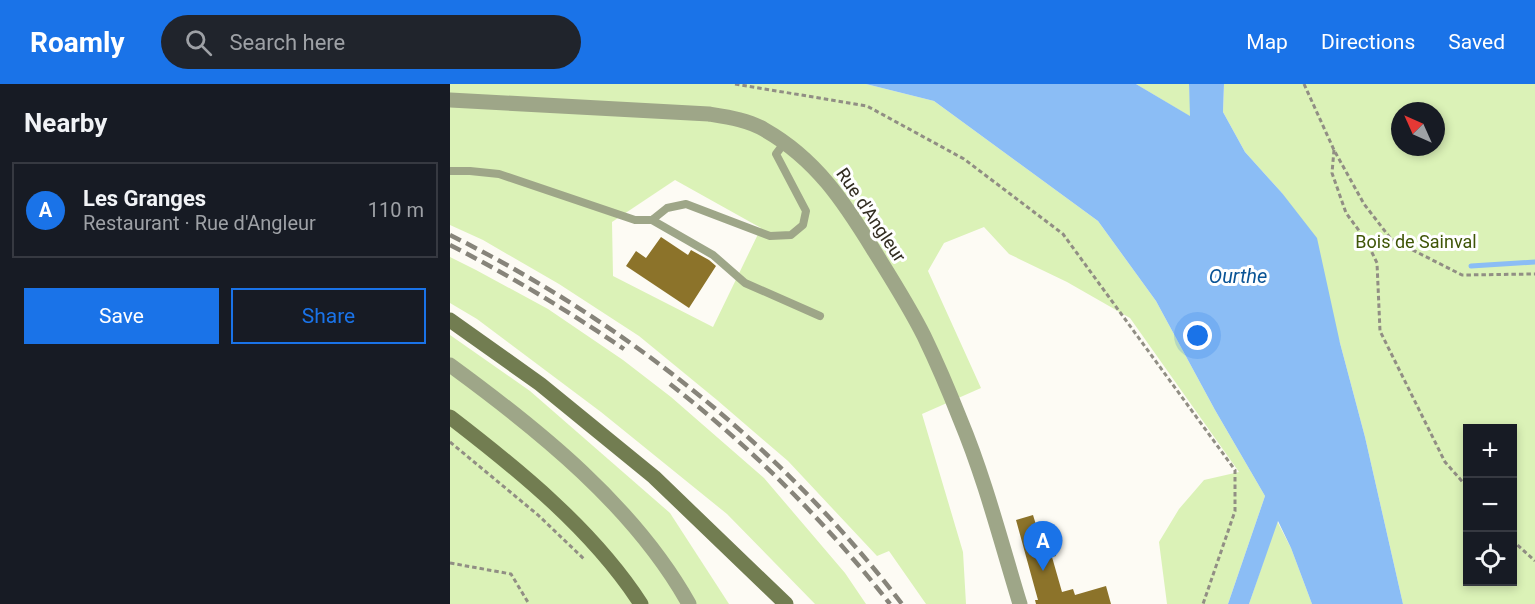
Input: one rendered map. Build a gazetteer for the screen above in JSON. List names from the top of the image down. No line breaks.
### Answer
{"streets":{"street":["Rue d'Angleur"]},"water":["Ourthe"],"parks":["Bois de Sainval"],"north":"top left","page":{"header":"Roamly","search":"Search here","nav":["Map","Directions","Saved"],"heading":"Nearby","list":[{"mark":"A","name":"Les Granges","note":"Restaurant · Rue d'Angleur","value":"110 m"}],"buttons":["Save","Share"],"map_buttons":["+","−"],"pins":"A"}}
